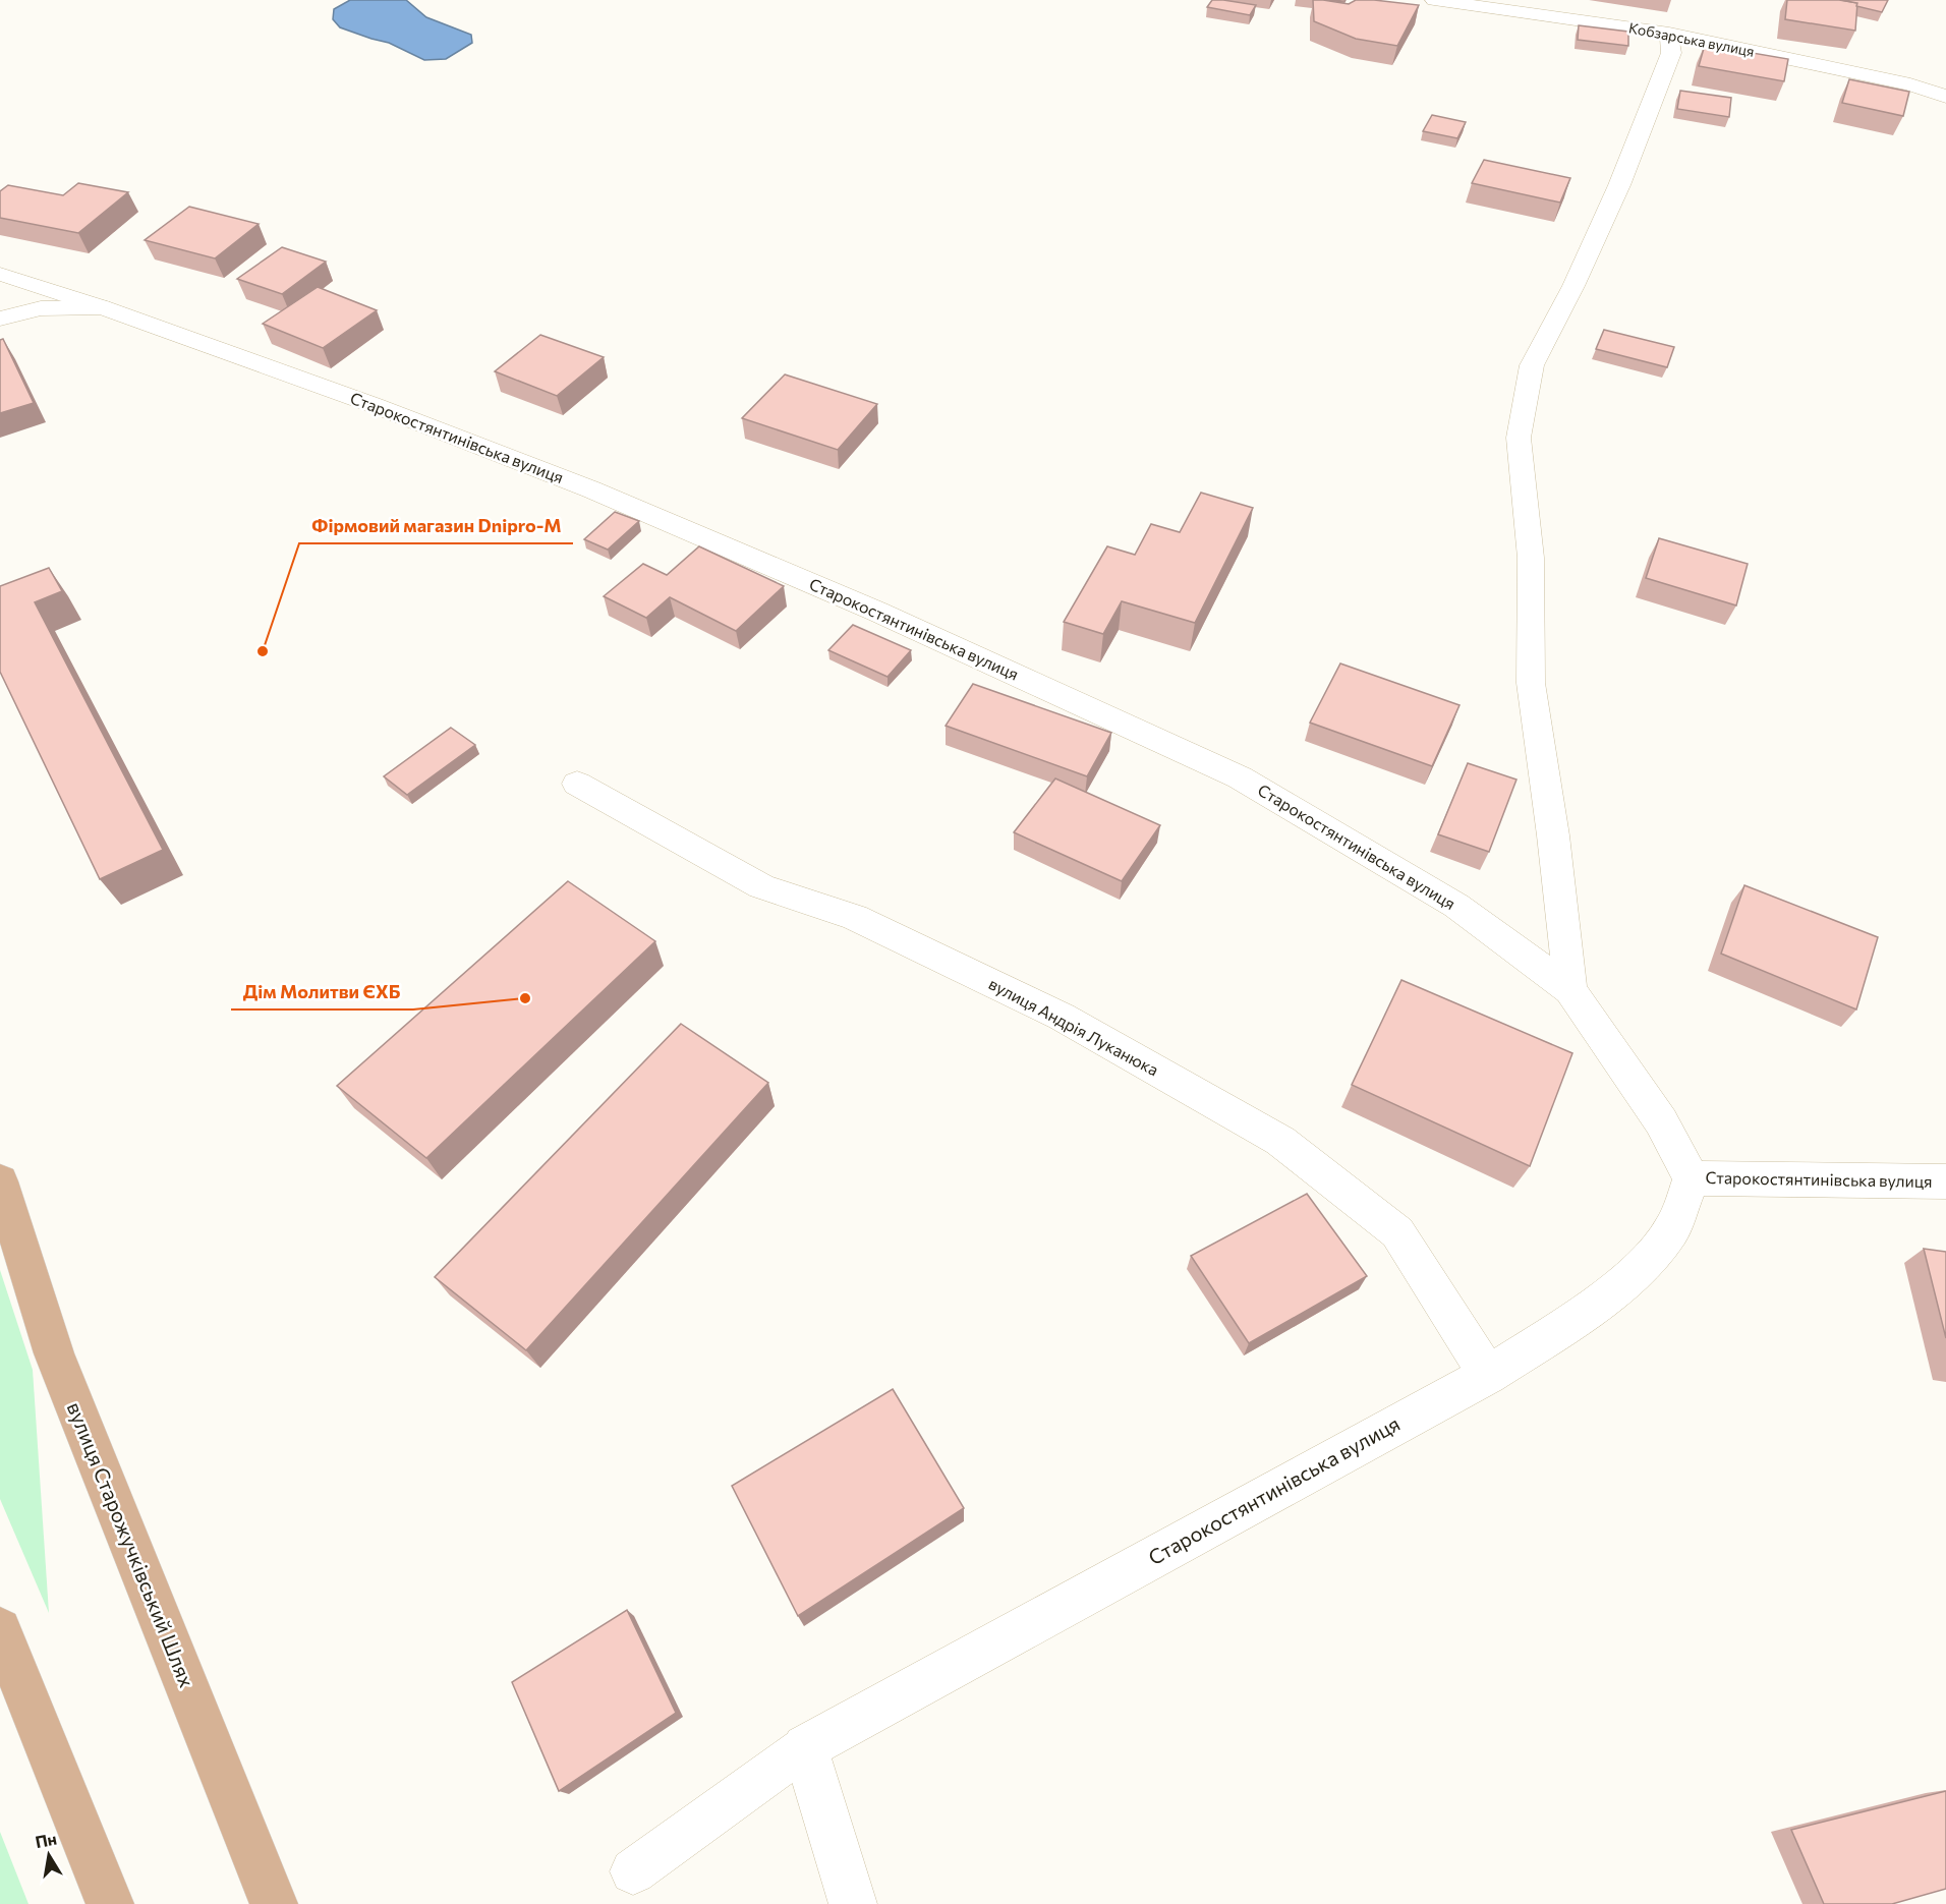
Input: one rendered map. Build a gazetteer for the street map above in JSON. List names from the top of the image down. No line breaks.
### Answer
{"streets":{"main road":["вулиця Старожучківський Шлях"],"street":["Кобзарська вулиця","Старокостянтинівська вулиця","вулиця Андрія Луканюка"]},"crossings":[["Старокостянтинівська вулиця","вулиця Андрія Луканюка"]],"places":["Фірмовий магазин Dnipro-M","Дім Молитви ЄХБ"],"north":"top"}
